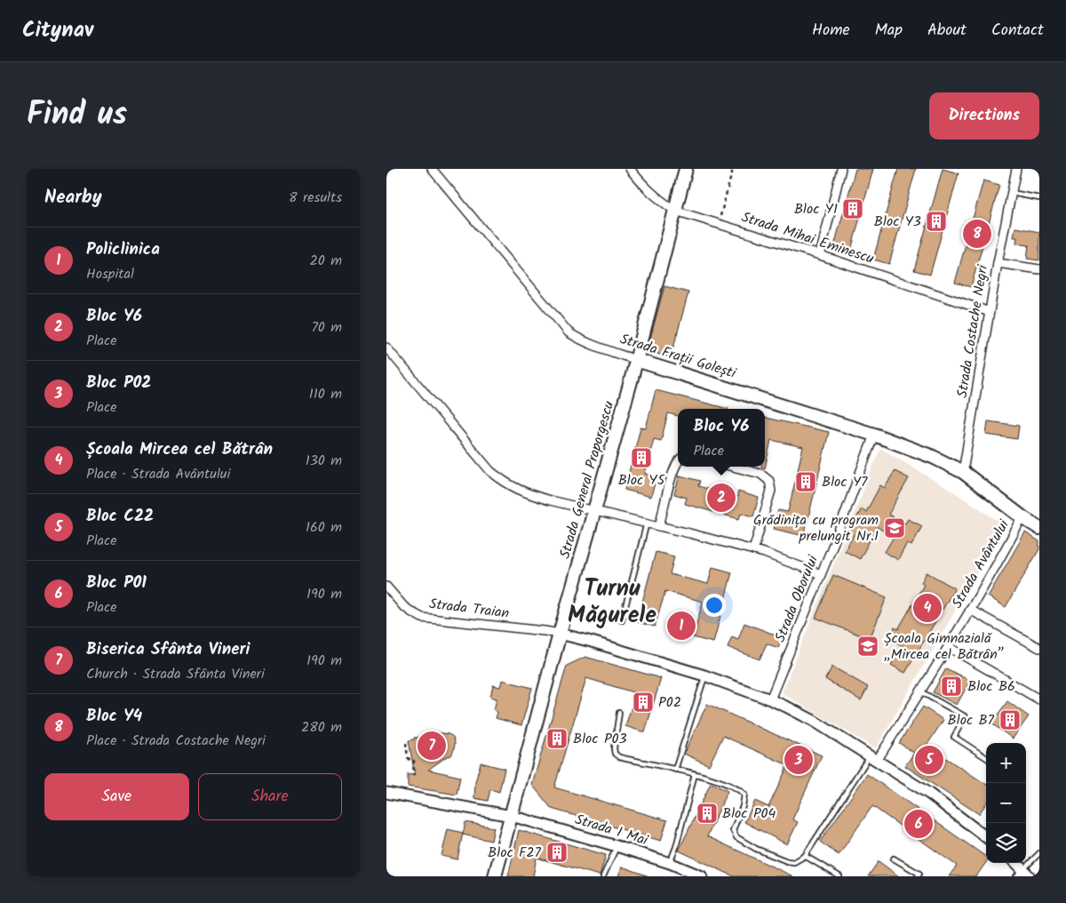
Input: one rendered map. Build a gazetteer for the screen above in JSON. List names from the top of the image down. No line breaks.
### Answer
{"streets":{"main road":["Strada Frații Golești","Strada General Praporgescu"],"street":["Strada Mihai Eminescu","Strada Costache Negri","Strada Avântului","Strada Oborului","Strada Traian","Strada 1 Mai"]},"crossings":[["Strada Mihai Eminescu","Strada Costache Negri"],["Strada Mihai Eminescu","Strada General Praporgescu"],["Strada Costache Negri","Strada Frații Golești"],["Strada Frații Golești","Strada General Praporgescu"],["Strada Frații Golești","Strada Avântului"],["Strada Frații Golești","Strada Oborului"],["Strada General Praporgescu","Strada Traian"],["Strada General Praporgescu","Strada 1 Mai"]],"districts":["Turnu Măgurele"],"places":{"building":["Bloc Y1","Bloc Y3","Bloc Y5","Bloc Y7","Bloc B6","P02","Bloc B7","Bloc P03","Bloc P04","Bloc F27"],"school or university":["Grădinița cu program prelungit Nr.1","Școala Gimnazială „Mircea cel Bătrân”"]},"page":{"header":"Citynav","nav":["Home","Map","About","Contact"],"title":"Find us","buttons":["Directions",["Save","Share"]],"heading":["Nearby","8 results"],"pins":["8","2","4","1","7","3","5","6"],"list":[{"mark":"1","name":"Policlinica","note":"Hospital","value":"20 m"},{"mark":"2","name":"Bloc Y6","note":"Place","value":"70 m"},{"mark":"3","name":"Bloc P02","note":"Place","value":"110 m"},{"mark":"4","name":"Școala Mircea cel Bătrân","note":"Place · Strada Avântului","value":"130 m"},{"mark":"5","name":"Bloc C22","note":"Place","value":"160 m"},{"mark":"6","name":"Bloc P01","note":"Place","value":"190 m"},{"mark":"7","name":"Biserica Sfânta Vineri","note":"Church · Strada Sfânta Vineri","value":"190 m"},{"mark":"8","name":"Bloc Y4","note":"Place · Strada Costache Negri","value":"280 m"}],"popup":["Bloc Y6","Place"],"map_buttons":["+","−"]}}
